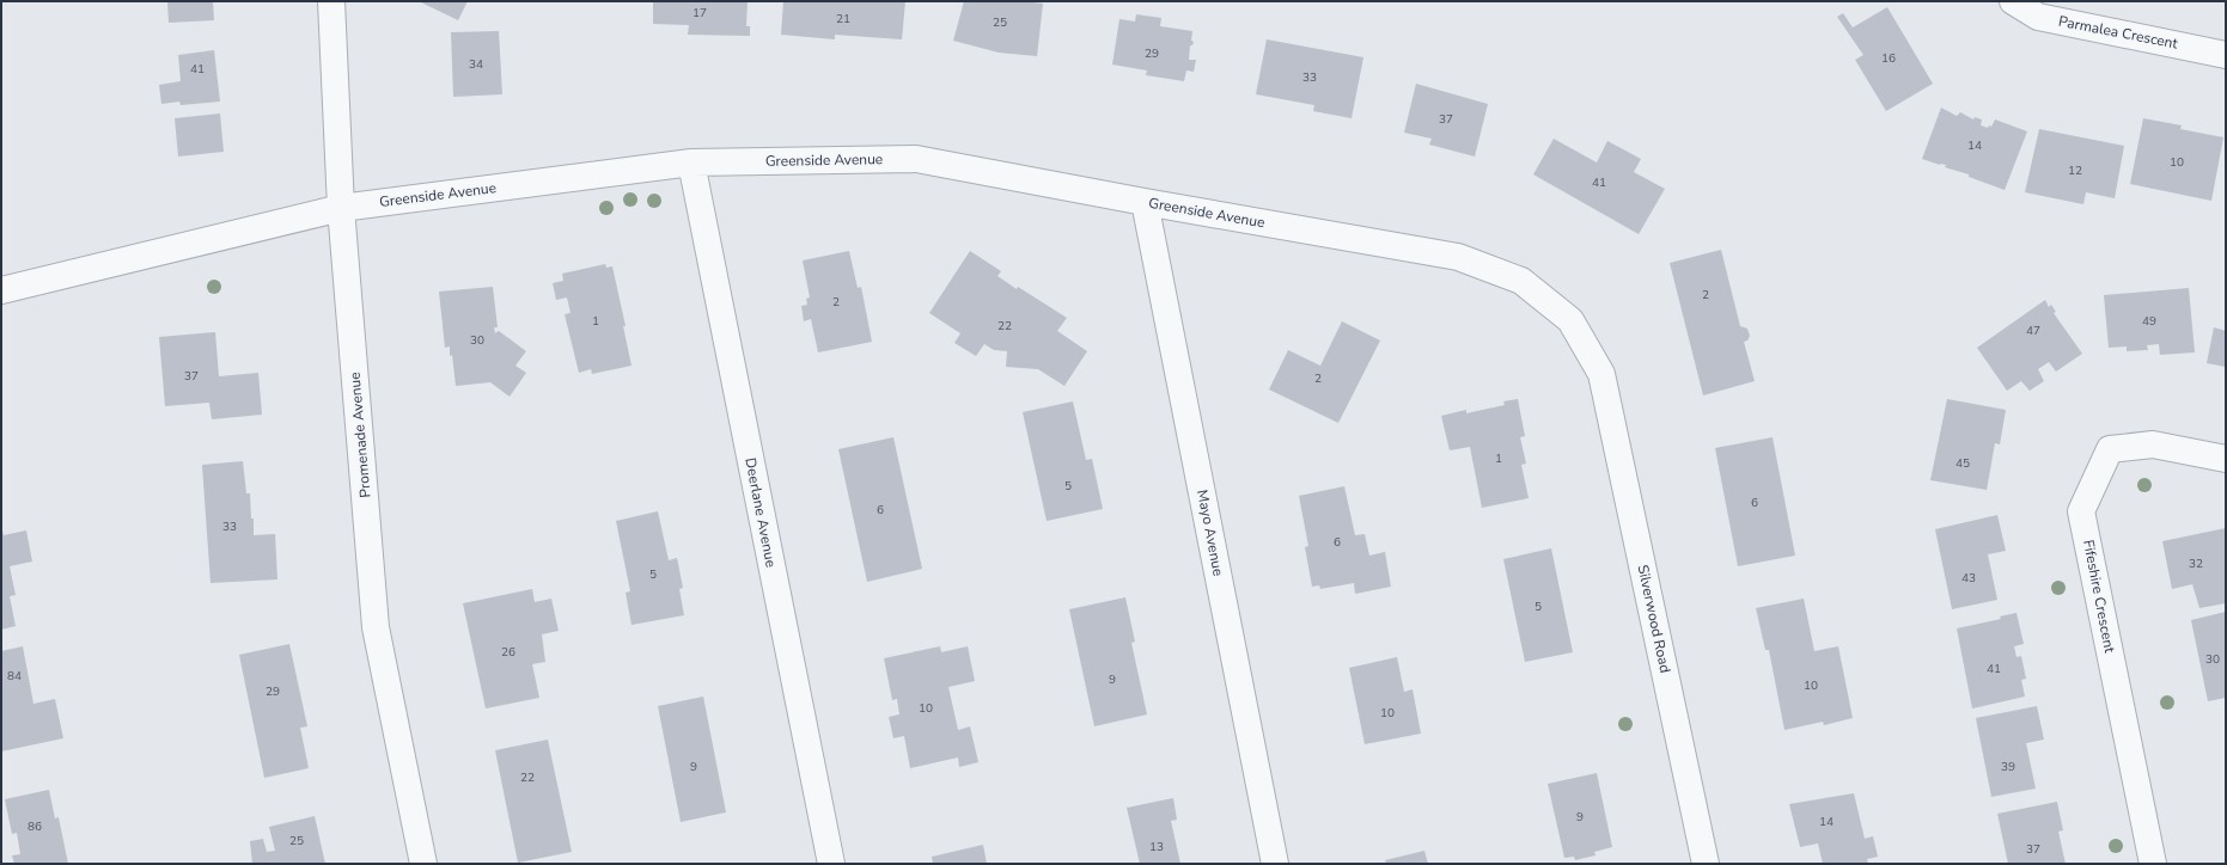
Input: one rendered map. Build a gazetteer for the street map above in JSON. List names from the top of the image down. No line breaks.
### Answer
{"streets":{"street":["Parmalea Crescent","Greenside Avenue","Promenade Avenue","Deerlane Avenue","Mayo Avenue","Fifeshire Crescent","Silverwood Road"]},"crossings":[["Greenside Avenue","Promenade Avenue"],["Greenside Avenue","Deerlane Avenue"],["Greenside Avenue","Mayo Avenue"],["Greenside Avenue","Silverwood Road"]],"house_numbers":["17","21","25","29","16","34","41","33","37","14","10","12","41","2","2","1","49","22","47","30","37","2","1","45","5","6","6","33","6","32","5","43","5","26","30","41","84","9","10","29","10","10","9","39","22","9","14","86","25","13","37"]}
